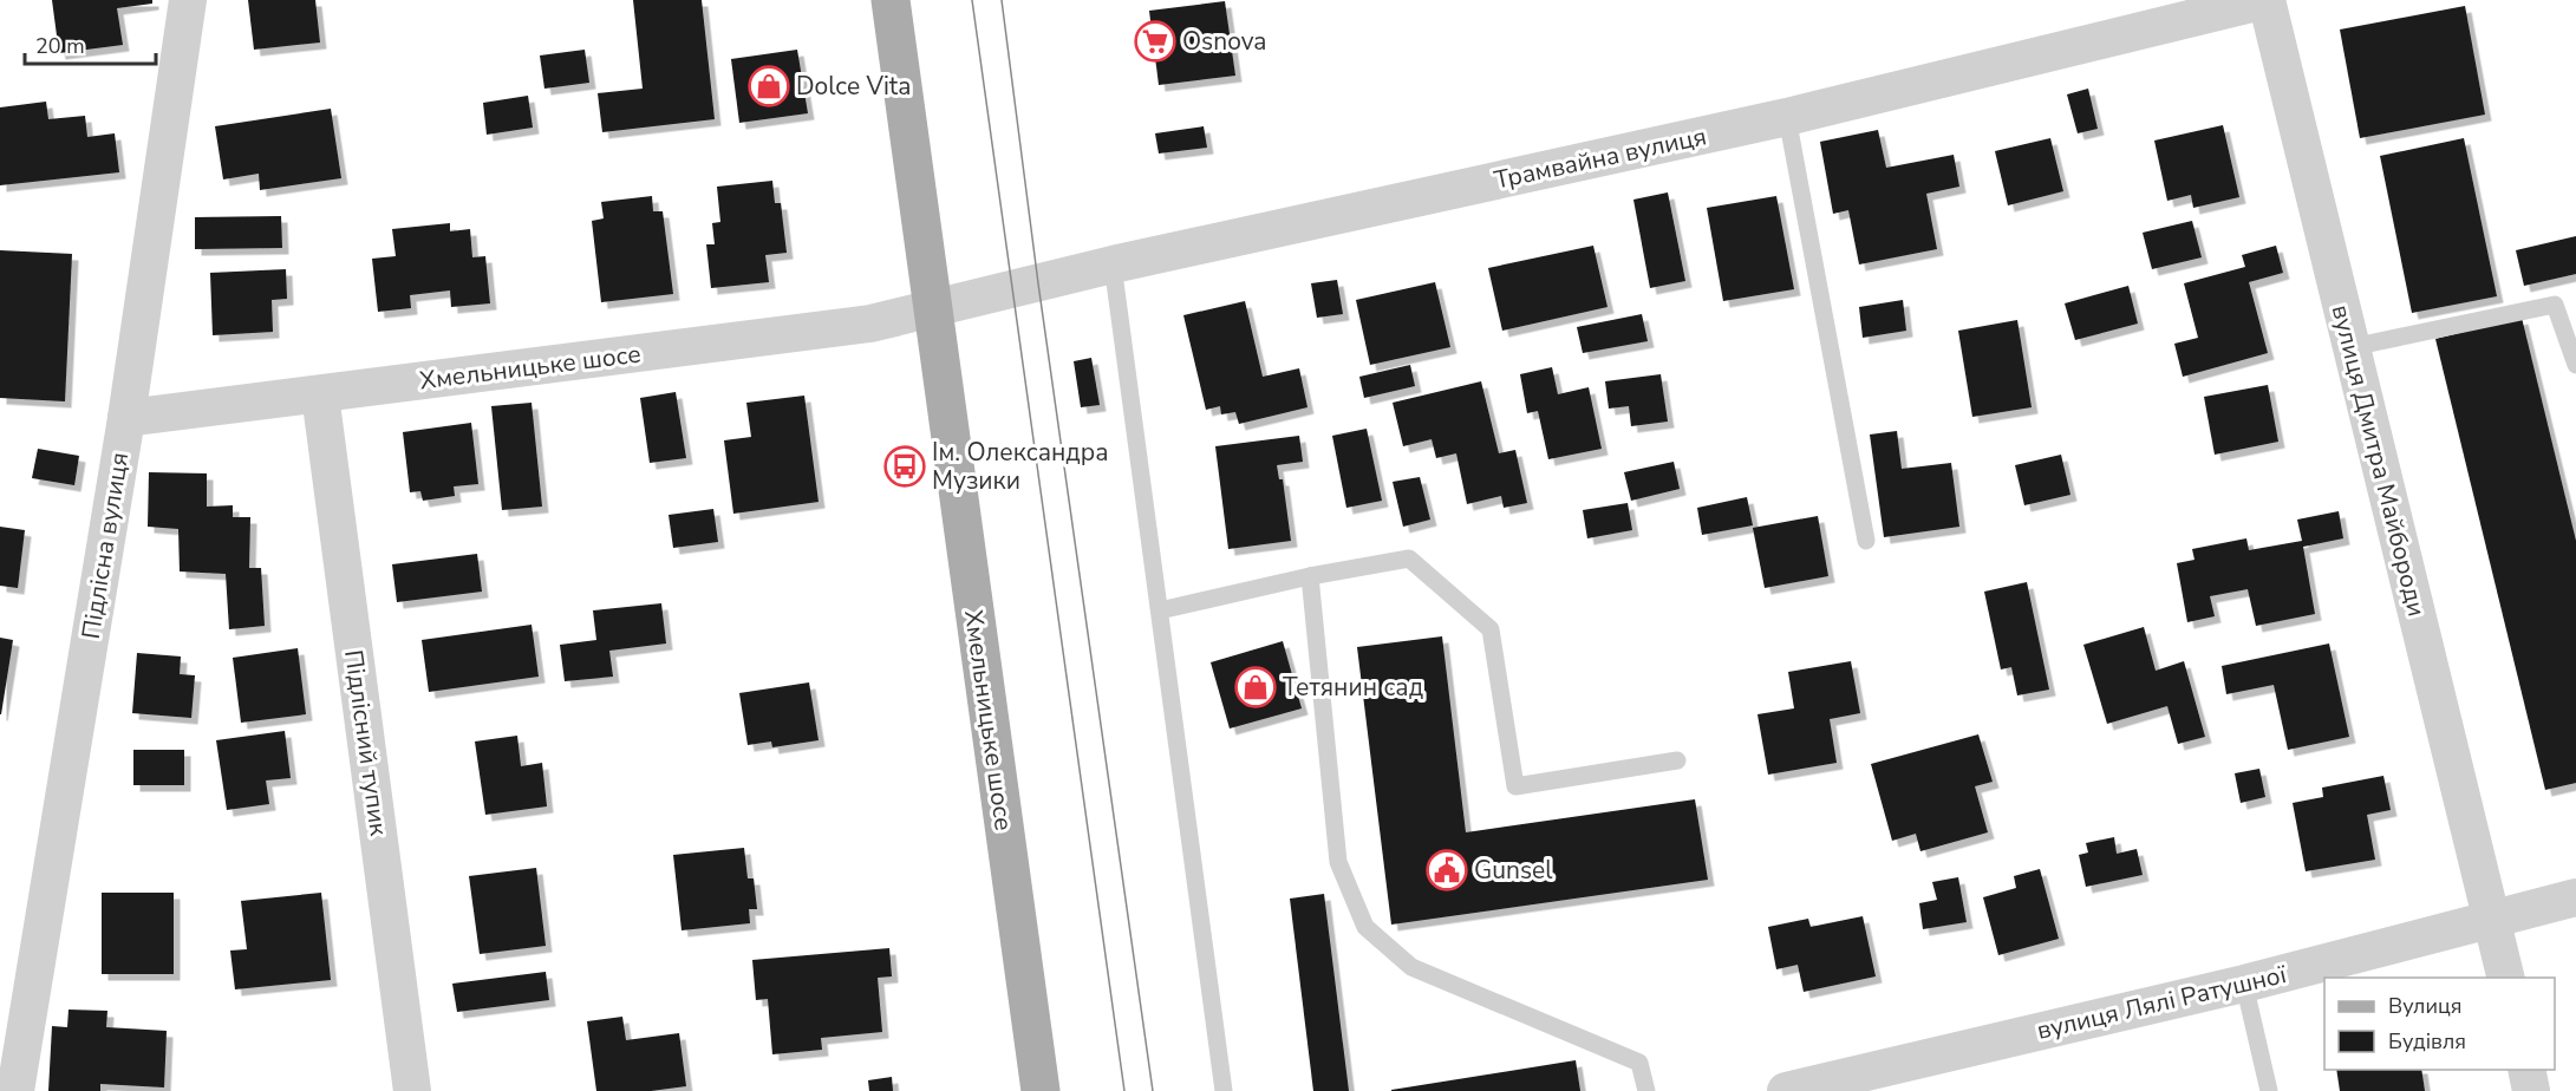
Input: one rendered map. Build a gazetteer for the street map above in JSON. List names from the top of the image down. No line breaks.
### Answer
{"streets":{"main road":["Хмельницьке шосе"],"street":["Трамвайна вулиця","вулиця Дмитра Майбороди","Підлісна вулиця","Підлісний тупик","вулиця Лялі Ратушної"]},"crossings":[["Трамвайна вулиця","Хмельницьке шосе"],["Трамвайна вулиця","вулиця Дмитра Майбороди"],["Хмельницьке шосе","Підлісна вулиця"],["Хмельницьке шосе","Підлісний тупик"],["вулиця Дмитра Майбороди","вулиця Лялі Ратушної"]],"places":{"supermarket":["Osnova"],"shop":["Dolce Vita","Тетянин сад"],"bus stop":["Ім. Олександра Музики"],"public building":["Gunsel"]},"legend":["Вулиця","Будівля"],"scale_bar":"20 m"}
